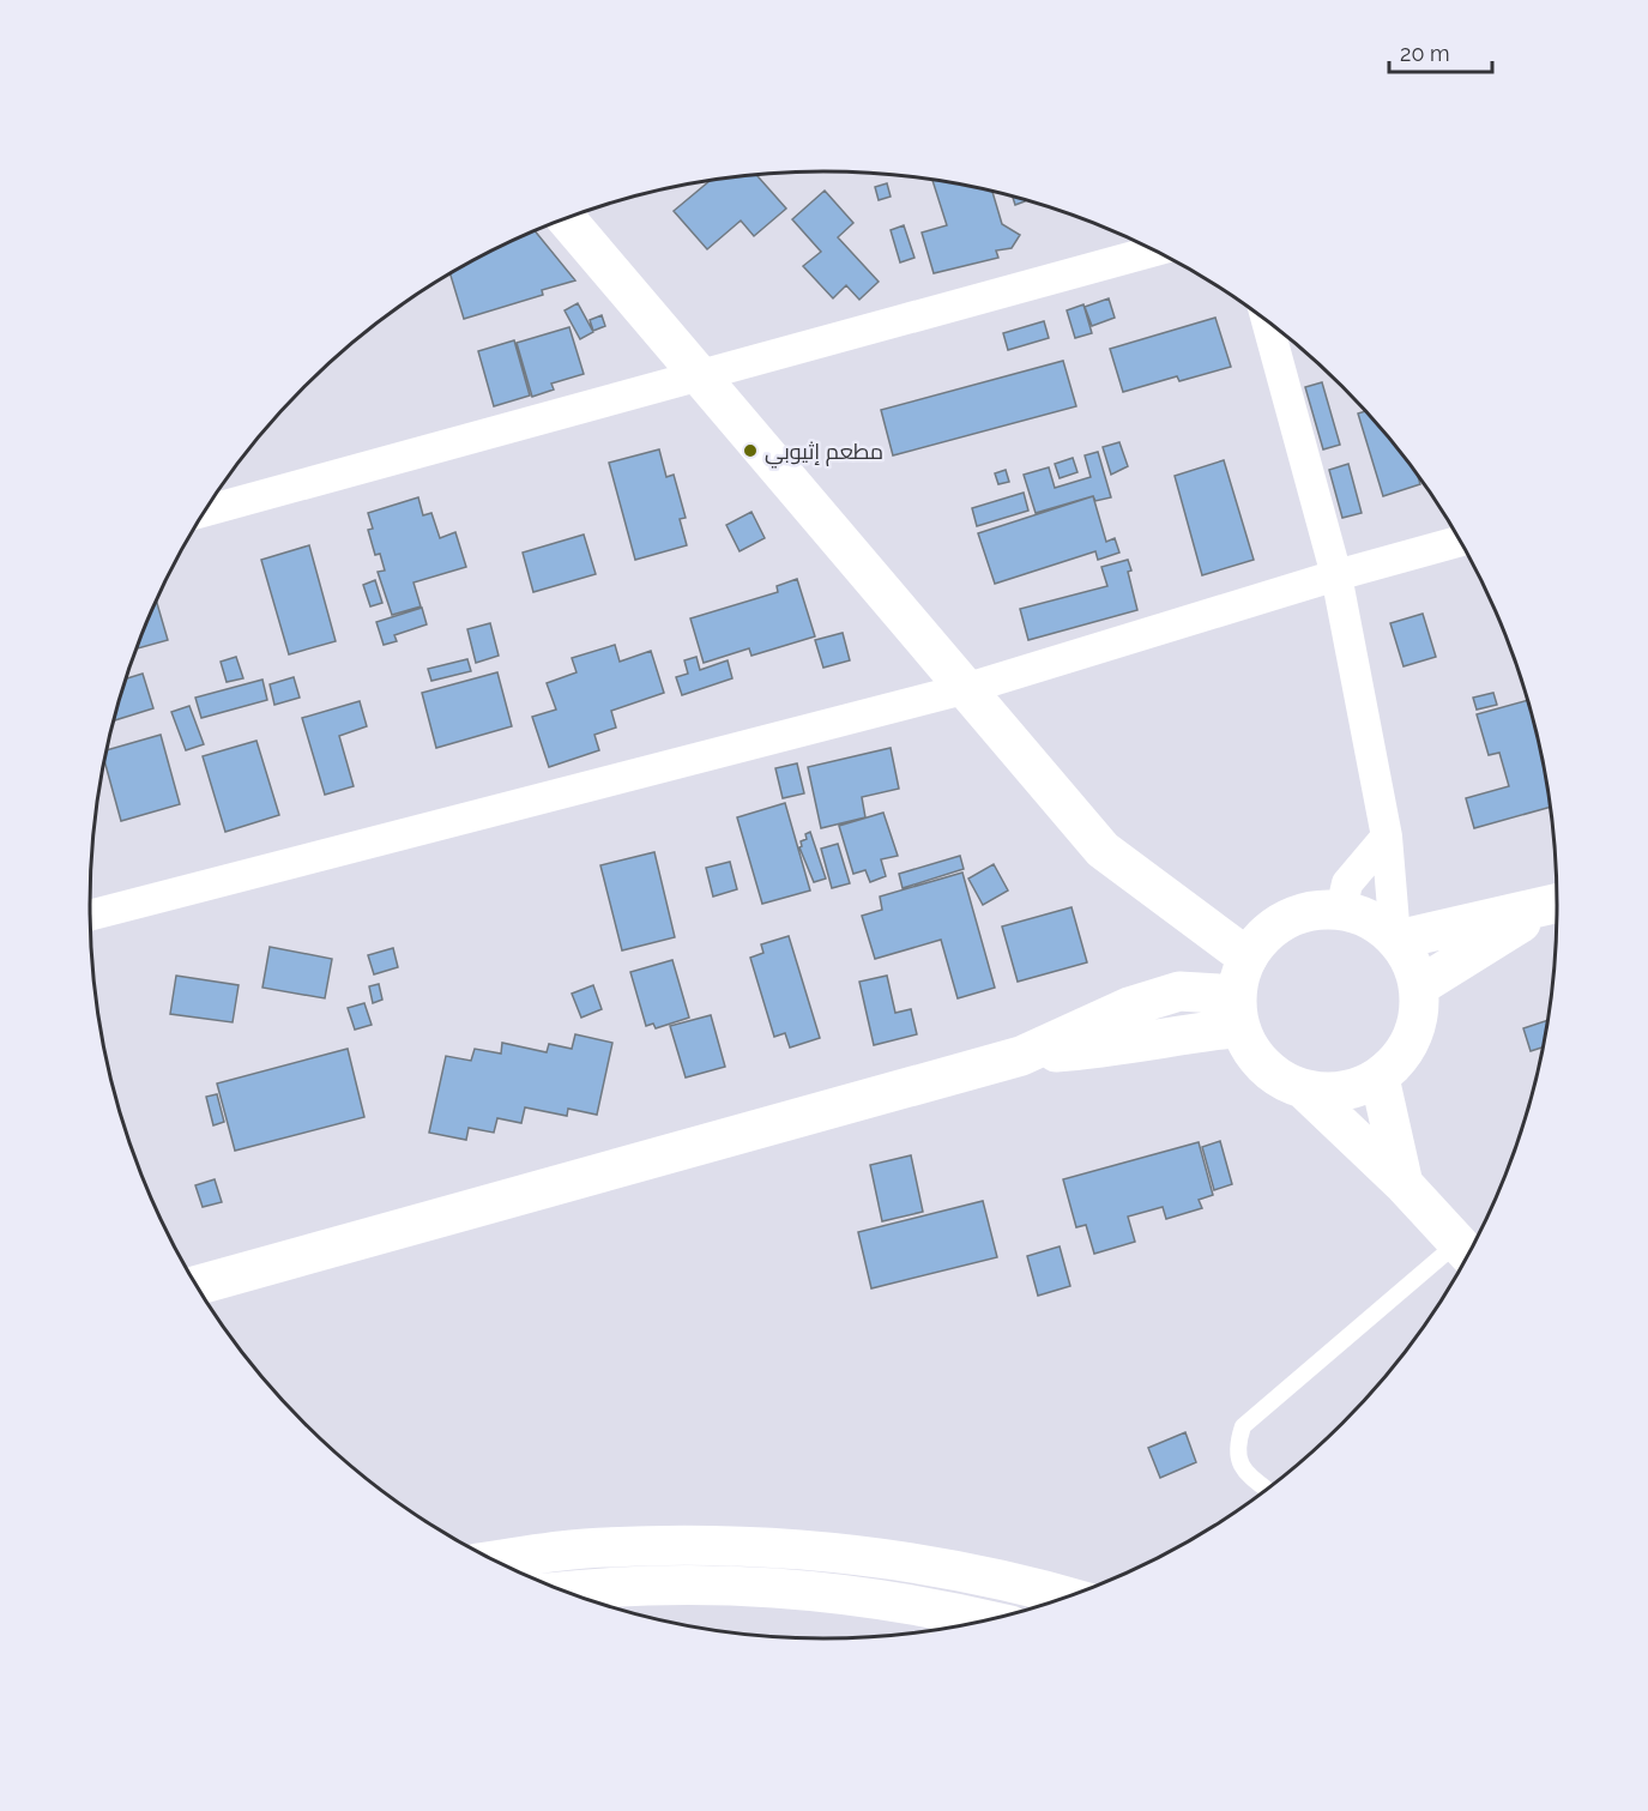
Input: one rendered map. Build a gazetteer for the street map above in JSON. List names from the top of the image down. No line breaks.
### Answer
{"places":["مطعم إثيوبي"],"scale_bar":"20 m"}
